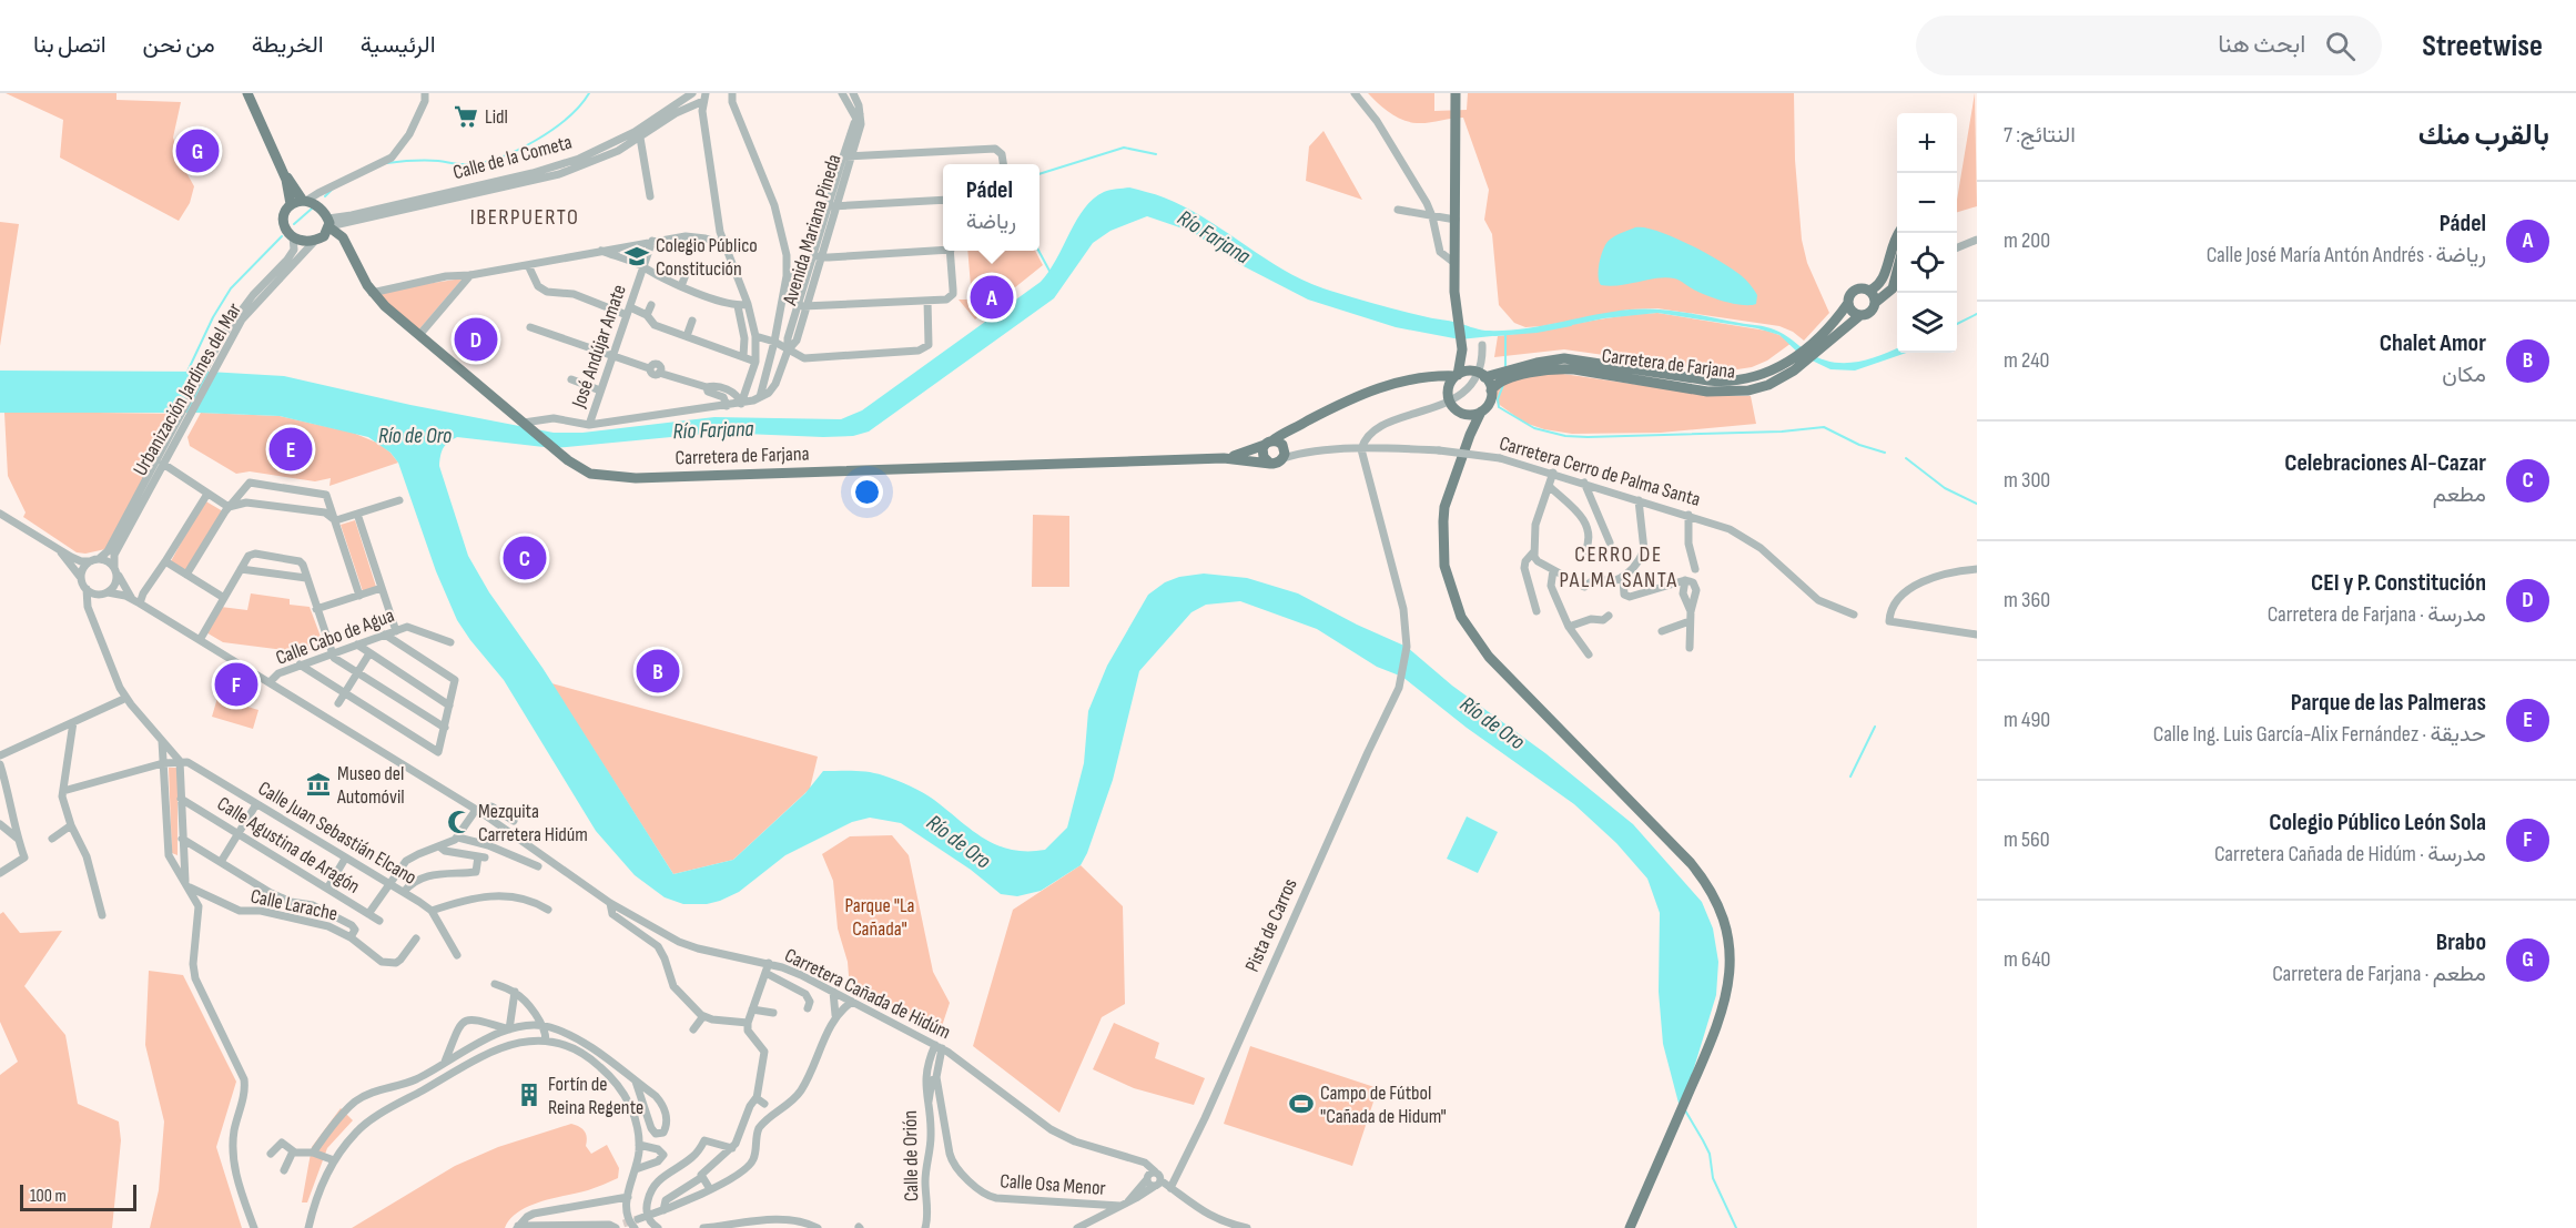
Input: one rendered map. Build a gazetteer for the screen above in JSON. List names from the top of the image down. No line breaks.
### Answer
{"streets":{"main road":["Carretera de Farjana"],"street":["Calle de la Cometa","Avenida Mariana Pineda","José Andújar Amate","Urbanización Jardines del Mar","Carretera Cerro de Palma Santa","Calle Cabo de Agua","Calle Juan Sebastián Elcano","Calle Agustina de Aragón","Calle Larache","Pista de Carros","Carretera Cañada de Hidúm","Calle de Orión","Calle Osa Menor"]},"crossings":[["Calle de la Cometa","Carretera de Farjana"],["Calle de la Cometa","Urbanización Jardines del Mar"],["Carretera de Farjana","Urbanización Jardines del Mar"],["Carretera de Farjana","Carretera Cerro de Palma Santa"],["Carretera Cerro de Palma Santa","Pista de Carros"],["Calle Cabo de Agua","Carretera Cañada de Hidúm"],["Carretera Cañada de Hidúm","Calle de Orión"],["Carretera Cañada de Hidúm","Calle Osa Menor"],["Calle de Orión","Calle Osa Menor"]],"districts":["IBERPUERTO","CERRO DE PALMA SANTA"],"water":["Río Farjana","Río de Oro"],"parks":["Parque \"La Cañada\""],"places":{"supermarket":["Lidl"],"school or university":["Colegio Público Constitución"],"museum":["Museo del Automóvil"],"mosque":["Mezquita Carretera Hidúm"],"building":["Fortín de Reina Regente"],"sports":["Campo de Fútbol \"Cañada de Hidum\""]},"scale_bar":"100 m","page":{"header":"Streetwise","search":"ابحث هنا","nav":["الرئيسية","الخريطة","من نحن","اتصل بنا"],"heading":["بالقرب منك","النتائج: 7"],"map_buttons":["+","−"],"pins":["G","A","D","E","C","B","F"],"popup":["Pádel","رياضة"],"list":[{"mark":"A","name":"Pádel","note":"رياضة · Calle José María Antón Andrés","value":"200 m"},{"mark":"B","name":"Chalet Amor","note":"مكان","value":"240 m"},{"mark":"C","name":"Celebraciones Al-Cazar","note":"مطعم","value":"300 m"},{"mark":"D","name":"CEI y P. Constitución","note":"مدرسة · Carretera de Farjana","value":"360 m"},{"mark":"E","name":"Parque de las Palmeras","note":"حديقة · Calle Ing. Luis García-Alix Fernández","value":"490 m"},{"mark":"F","name":"Colegio Público León Sola","note":"مدرسة · Carretera Cañada de Hidúm","value":"560 m"},{"mark":"G","name":"Brabo","note":"مطعم · Carretera de Farjana","value":"640 m"}],"scale":"100 m"}}
